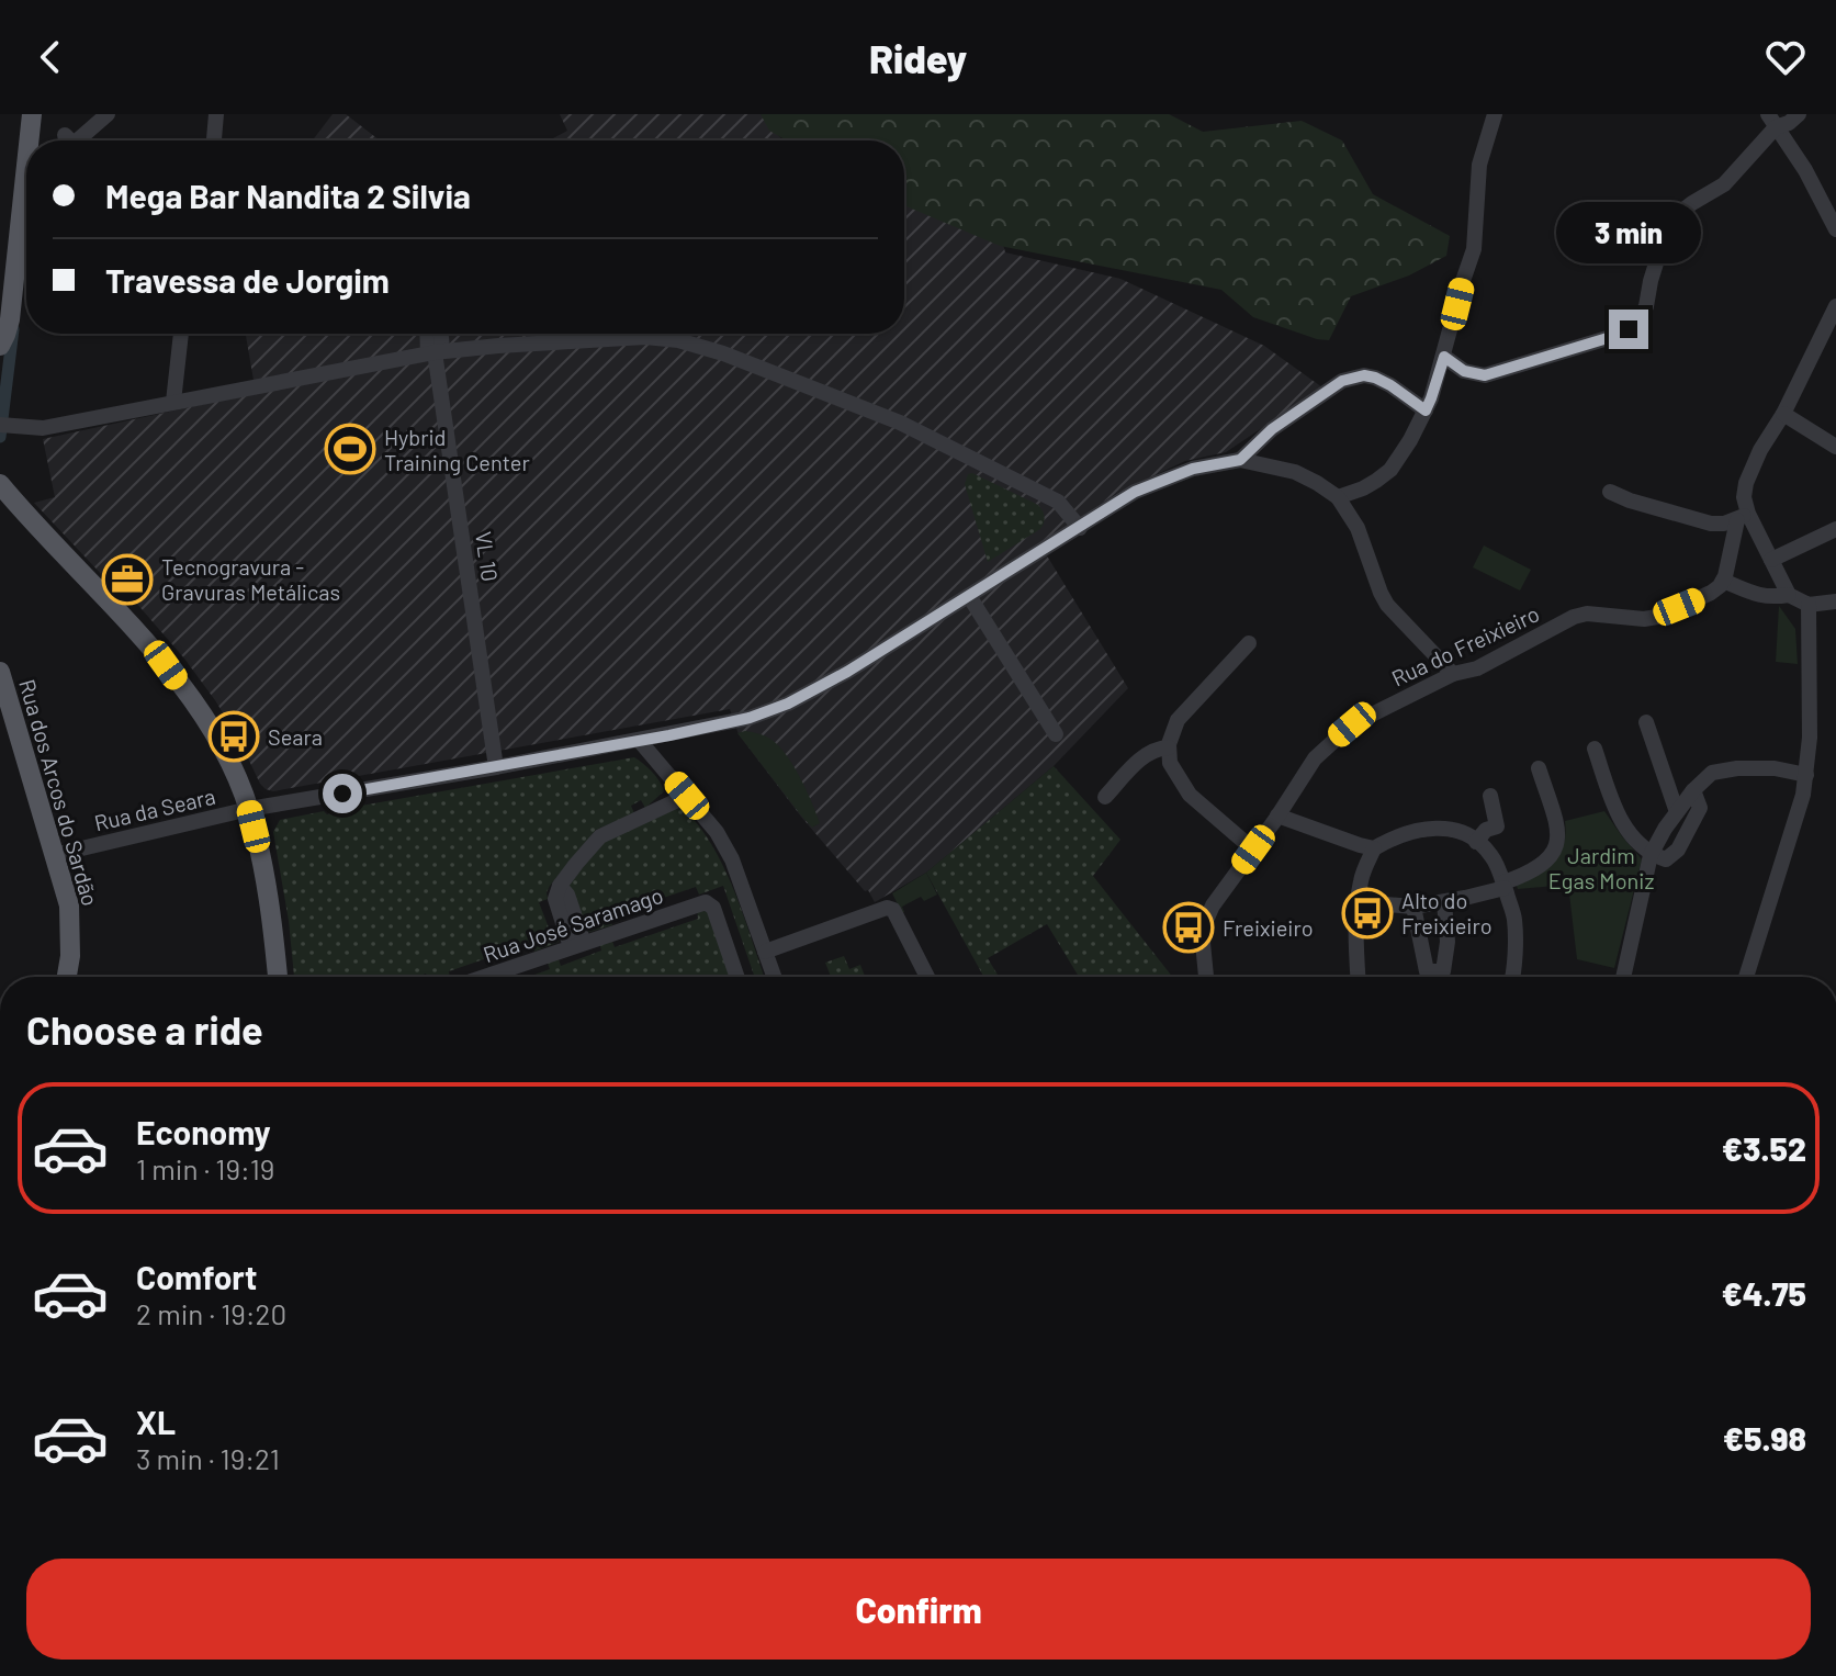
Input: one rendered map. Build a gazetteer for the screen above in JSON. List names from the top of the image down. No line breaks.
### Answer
{"streets":{"main road":["Rua dos Arcos do Sardão"],"street":["VL 10","Rua do Freixieiro","Rua da Seara","Rua José Saramago"]},"crossings":[["VL 10","Rua da Seara"],["Rua do Freixieiro","Rua da Seara"],["Rua dos Arcos do Sardão","Rua da Seara"]],"parks":["Jardim Egas Moniz"],"places":{"sports":["Hybrid Training Center"],"office":["Tecnogravura - Gravuras Metálicas"],"bus stop":["Seara","Alto do Freixieiro","Freixieiro"]},"page":{"header":"Ridey","banner":["Mega Bar Nandita 2 Silvia","Travessa de Jorgim"],"bubble":"3 min","heading":"Choose a ride","list":[{"name":"Economy","note":"1 min · 19:19","value":"€3.52"},{"name":"Comfort","note":"2 min · 19:20","value":"€4.75"},{"name":"XL","note":"3 min · 19:21","value":"€5.98"}],"buttons":"Confirm"}}
